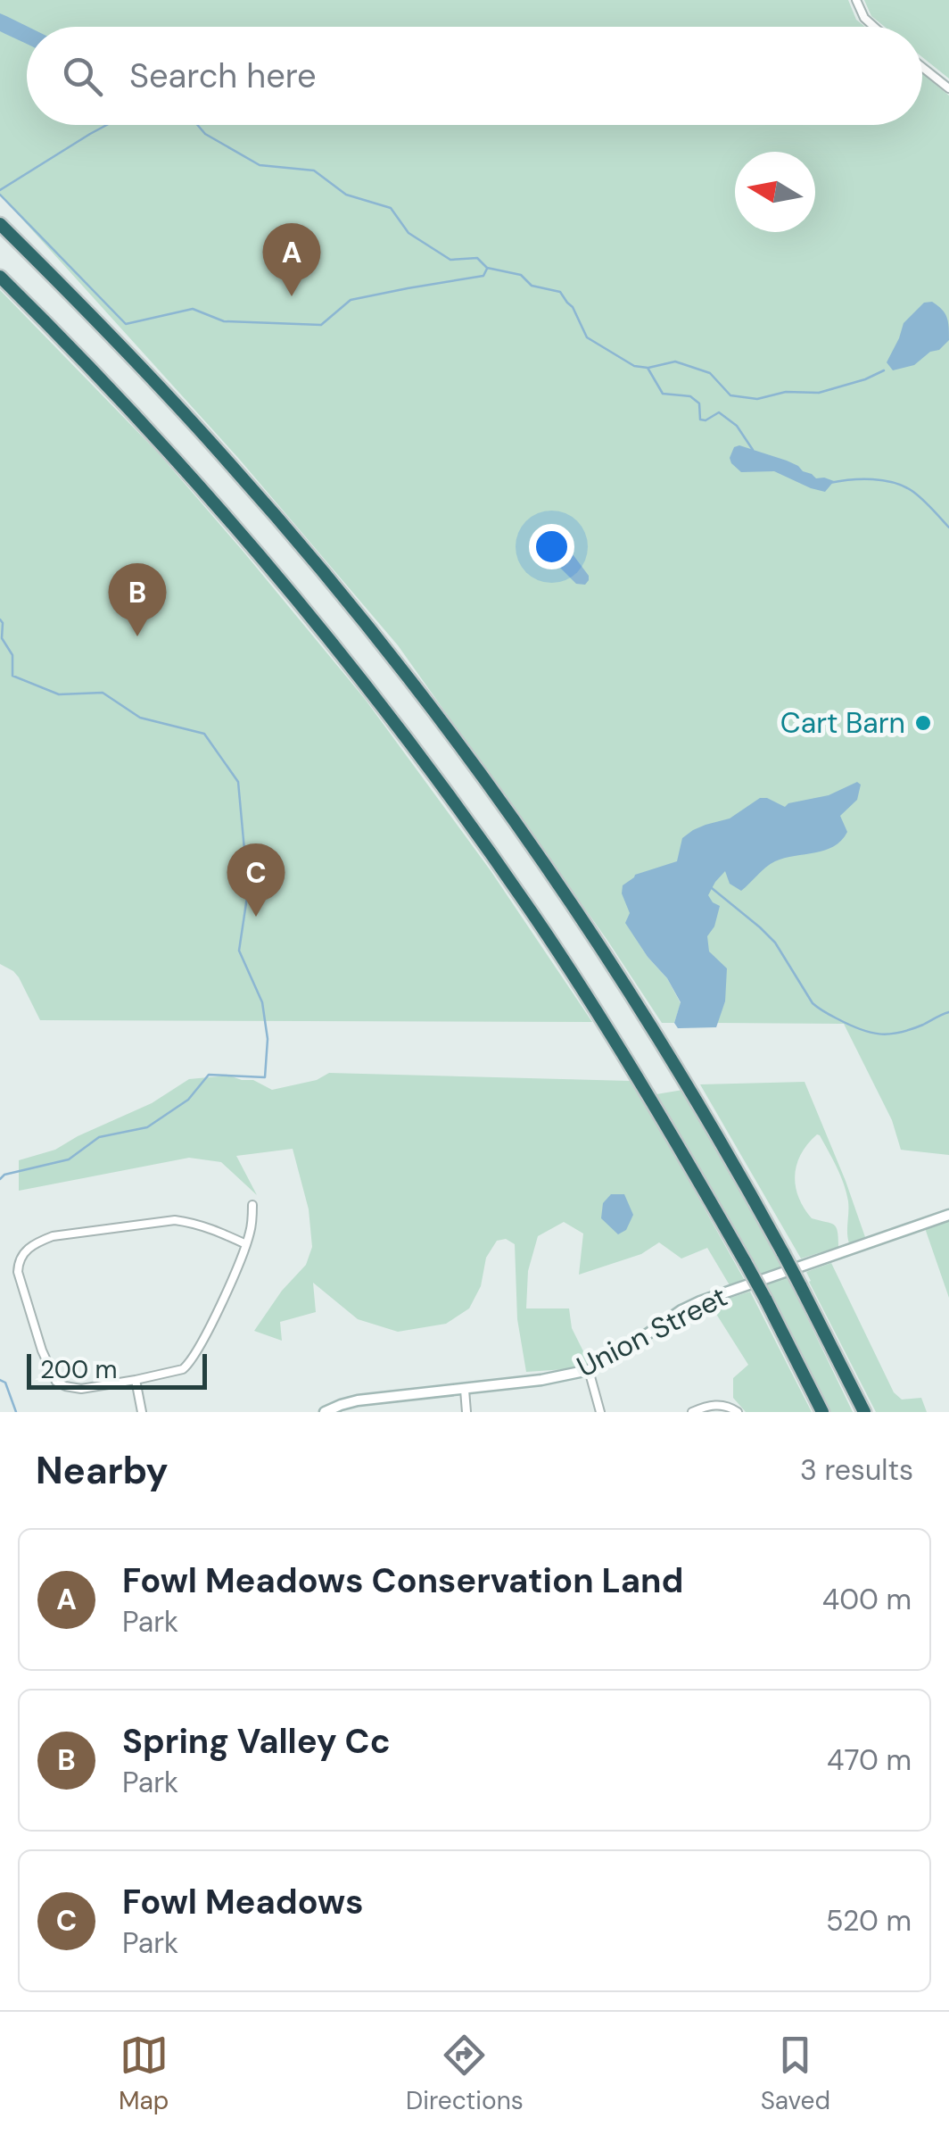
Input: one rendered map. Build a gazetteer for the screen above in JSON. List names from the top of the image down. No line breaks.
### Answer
{"streets":{"main road":["Union Street"]},"places":["Cart Barn"],"scale_bar":"200 m","north":"left","page":{"search":"Search here","pins":["A","B","C"],"scale":"200 m","heading":["Nearby","3 results"],"list":[{"mark":"A","name":"Fowl Meadows Conservation Land","note":"Park","value":"400 m"},{"mark":"B","name":"Spring Valley Cc","note":"Park","value":"470 m"},{"mark":"C","name":"Fowl Meadows","note":"Park","value":"520 m"}],"nav":["Map","Directions","Saved"]}}
